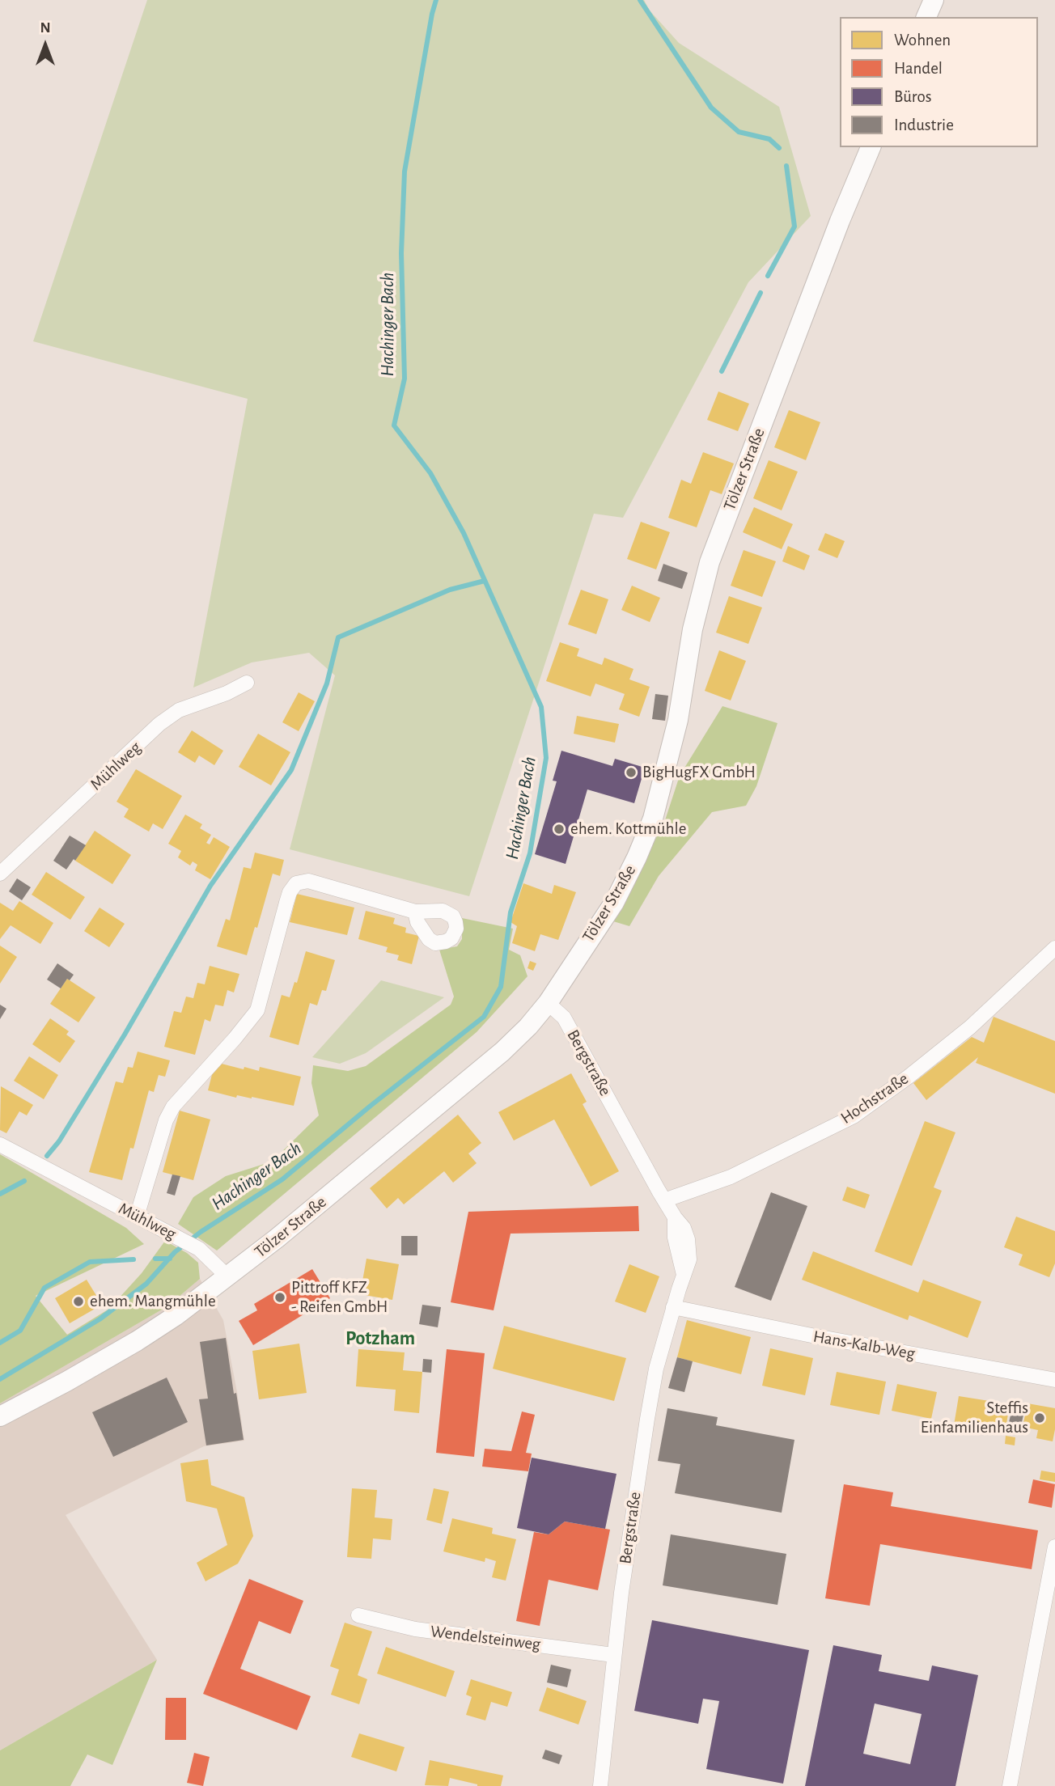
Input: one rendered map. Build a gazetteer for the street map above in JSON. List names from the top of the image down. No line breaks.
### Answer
{"streets":{"main road":["Tölzer Straße"],"street":["Mühlweg","Bergstraße","Hochstraße","Hans-Kalb-Weg","Wendelsteinweg"]},"crossings":[["Tölzer Straße","Mühlweg"],["Tölzer Straße","Bergstraße"],["Bergstraße","Hochstraße"],["Bergstraße","Hans-Kalb-Weg"],["Bergstraße","Wendelsteinweg"]],"districts":["Potzham"],"water":["Hachinger Bach"],"places":["BigHugFX GmbH","ehem. Kottmühle","Pittroff KFZ - Reifen GmbH","ehem. Mangmühle","Steffis Einfamilienhaus"],"legend":["Wohnen","Handel","Büros","Industrie"],"north":"top"}
